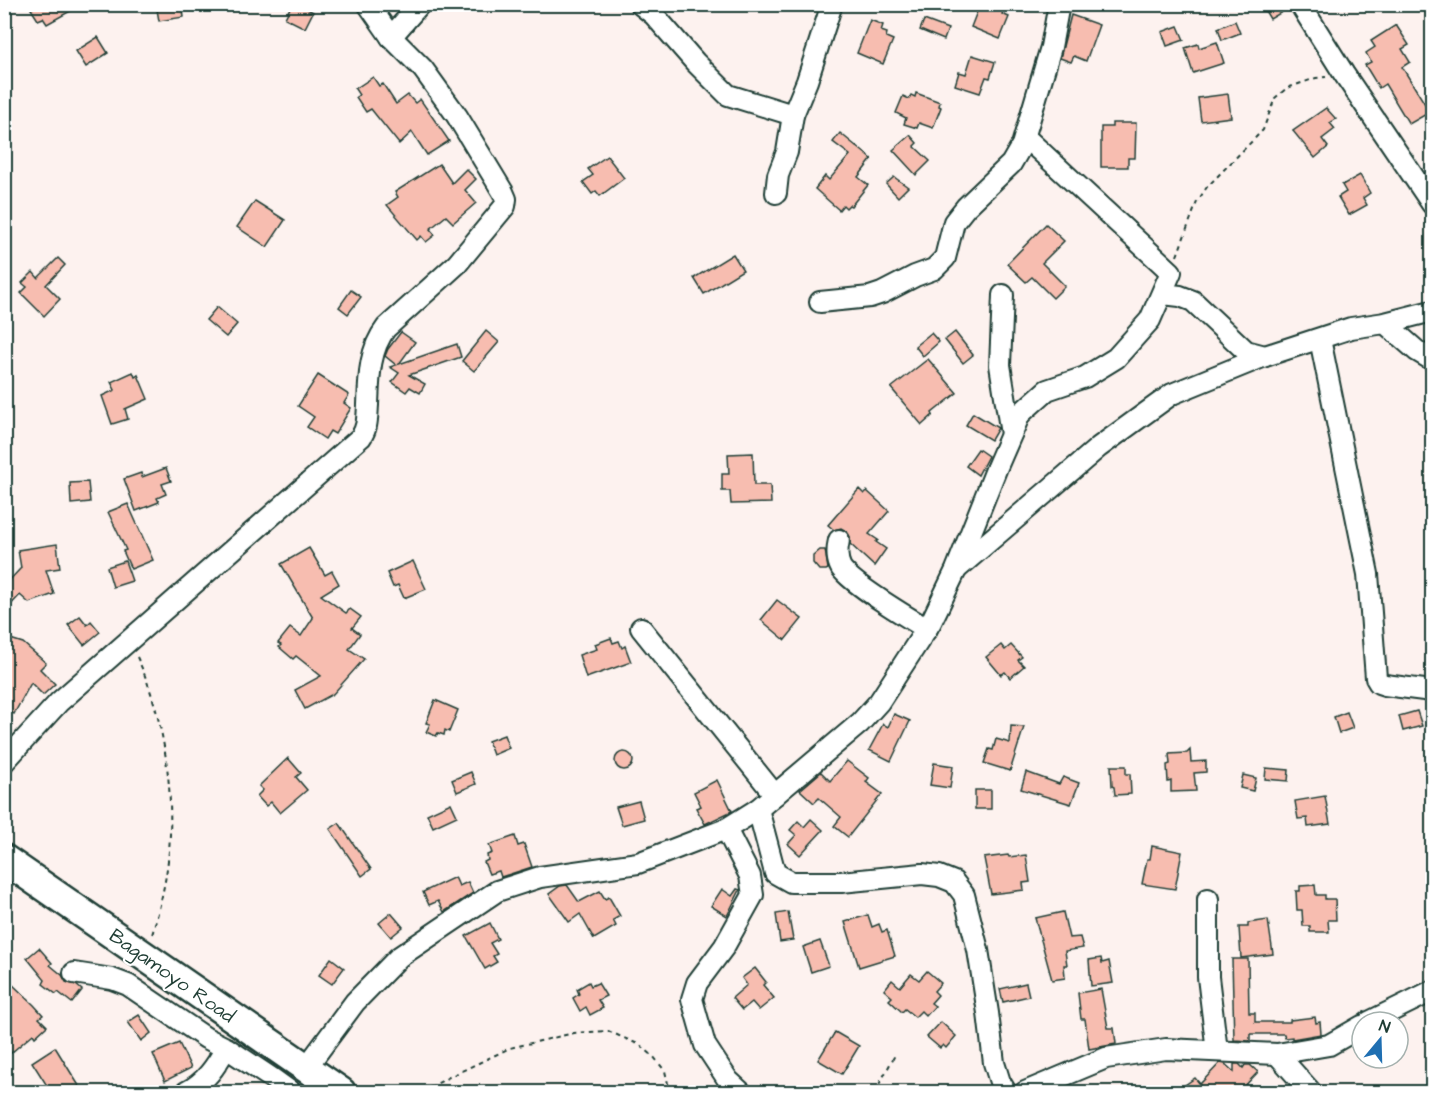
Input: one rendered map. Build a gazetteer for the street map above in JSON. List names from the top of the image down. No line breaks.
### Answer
{"streets":{"highway":["Bagamoyo Road"]},"north":"top"}
